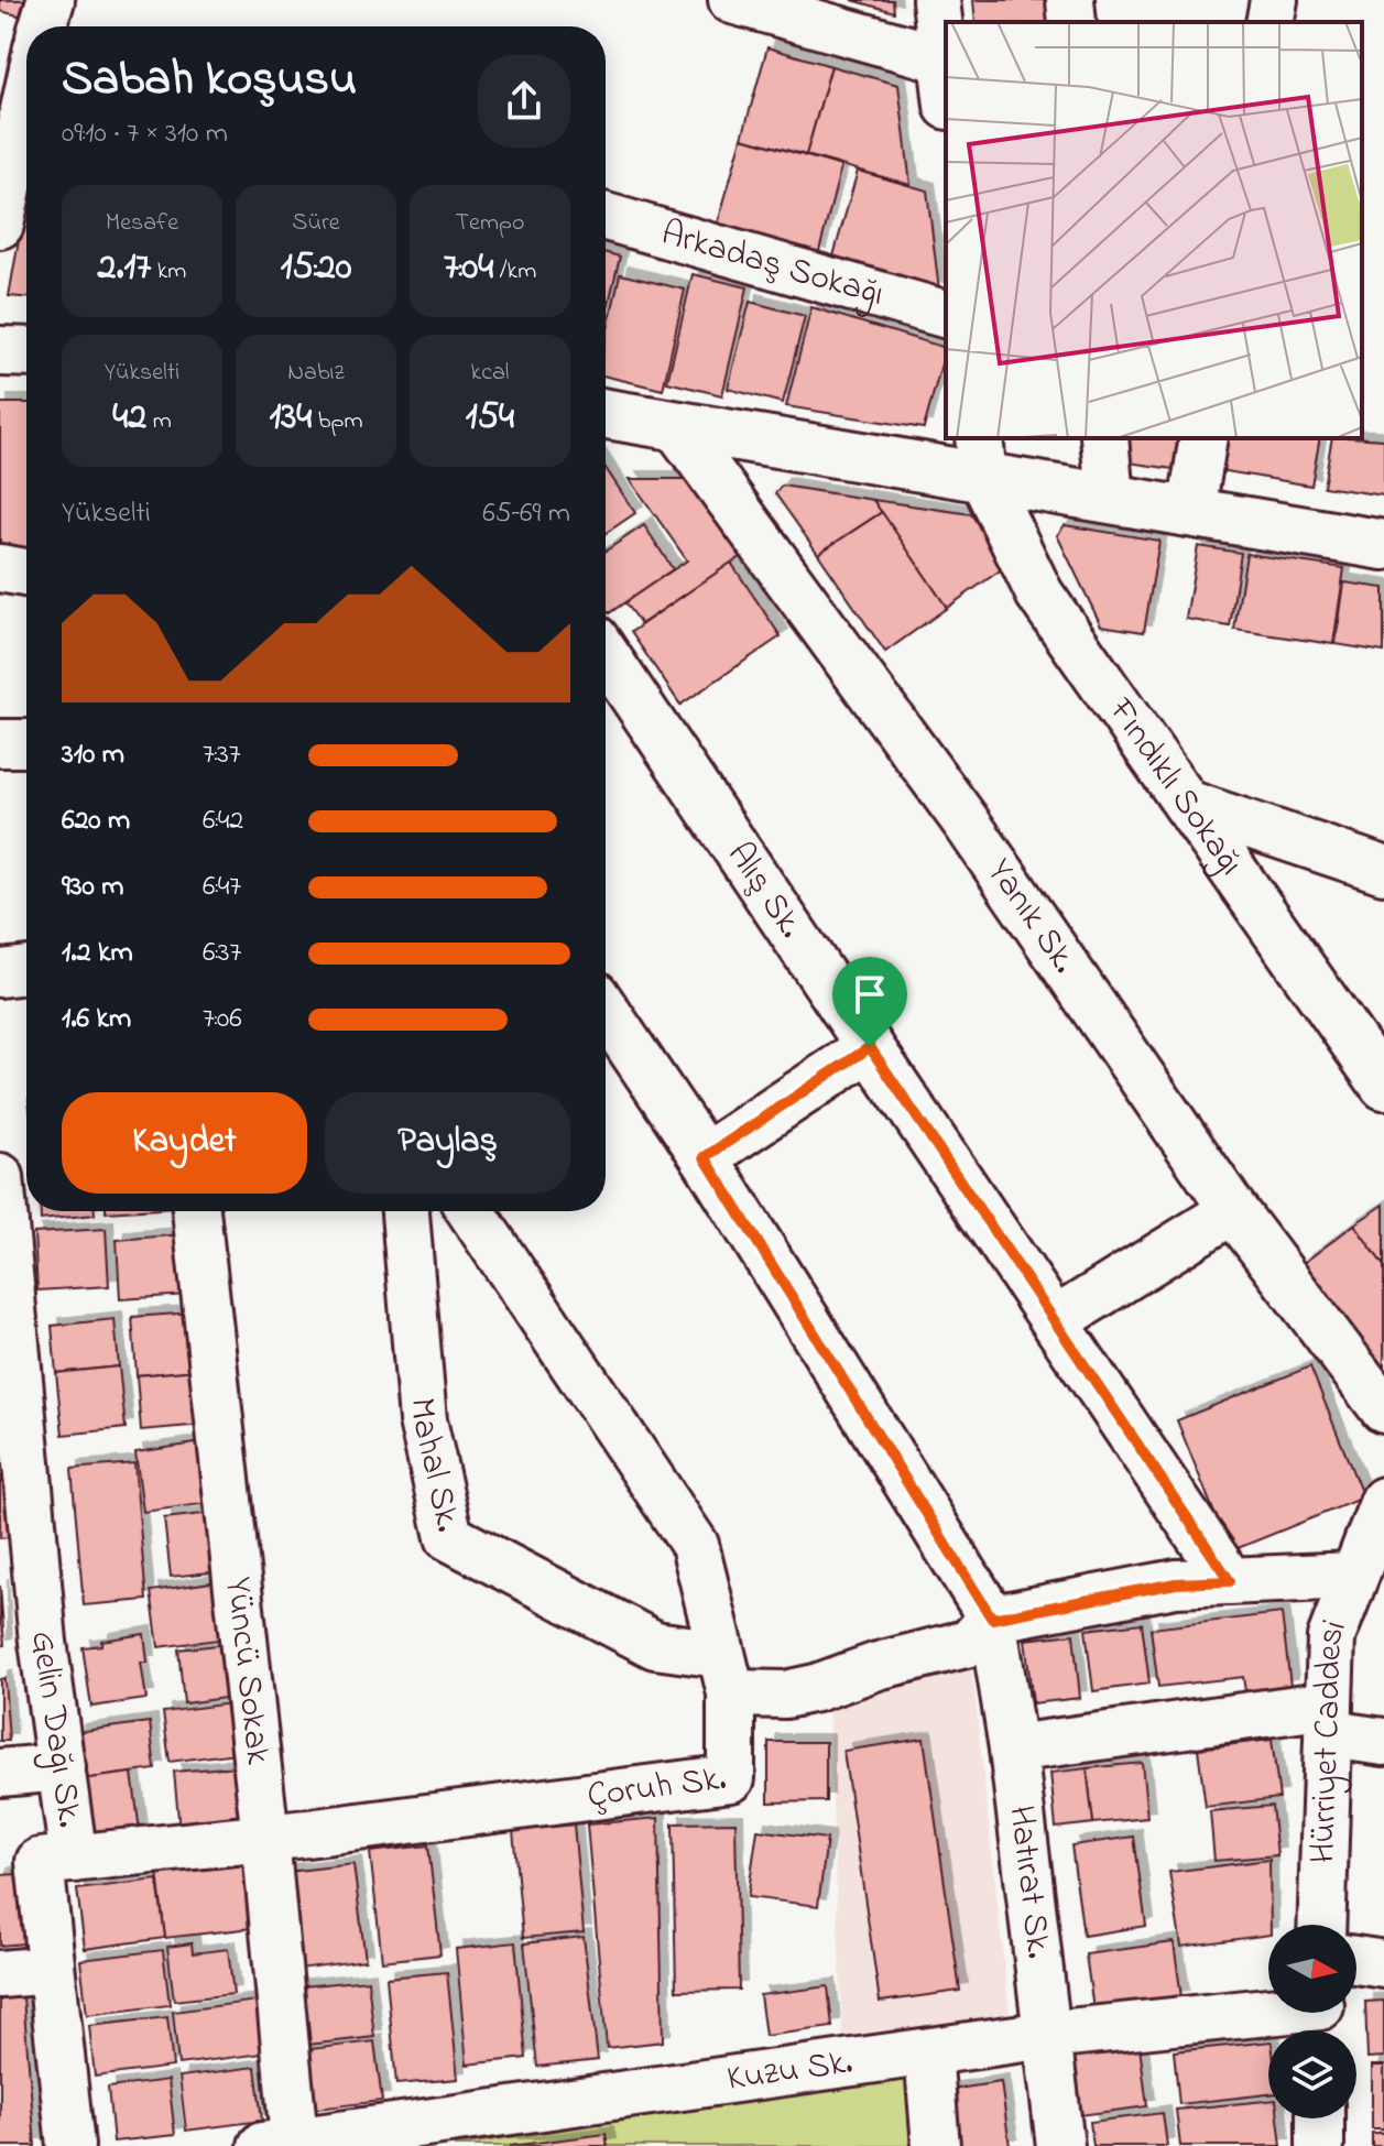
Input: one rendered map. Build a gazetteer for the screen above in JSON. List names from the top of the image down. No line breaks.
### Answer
{"streets":{"street":["Arkadaş Sokağı","Fındıklı Sokağı","Alış Sk.","Yanık Sk.","Mahal Sk.","Yüncü Sokak","Gelin Dağı Sk.","Hürriyet Caddesi","Çoruh Sk.","Hatırat Sk.","Kuzu Sk."]},"crossings":[["Mahal Sk.","Çoruh Sk."],["Mahal Sk.","Hatırat Sk."],["Yüncü Sokak","Çoruh Sk."],["Yüncü Sokak","Kuzu Sk."],["Gelin Dağı Sk.","Çoruh Sk."],["Hatırat Sk.","Kuzu Sk."]],"north":"right","page":{"heading":["Sabah koşusu","09:10 · 7 × 310 m"],"stats":[["Mesafe","2.17 km"],["Süre","15:20"],["Tempo","7:04 /km"],["Yükselti","42 m"],["Nabız","134 bpm"],["kcal","154"]],"chart":["Yükselti","65–69 m"],"list":[{"name":"310 m","note":"7:37"},{"name":"620 m","note":"6:42"},{"name":"930 m","note":"6:47"},{"name":"1.2 km","note":"6:37"},{"name":"1.6 km","note":"7:06"}],"buttons":["Kaydet","Paylaş"]}}
